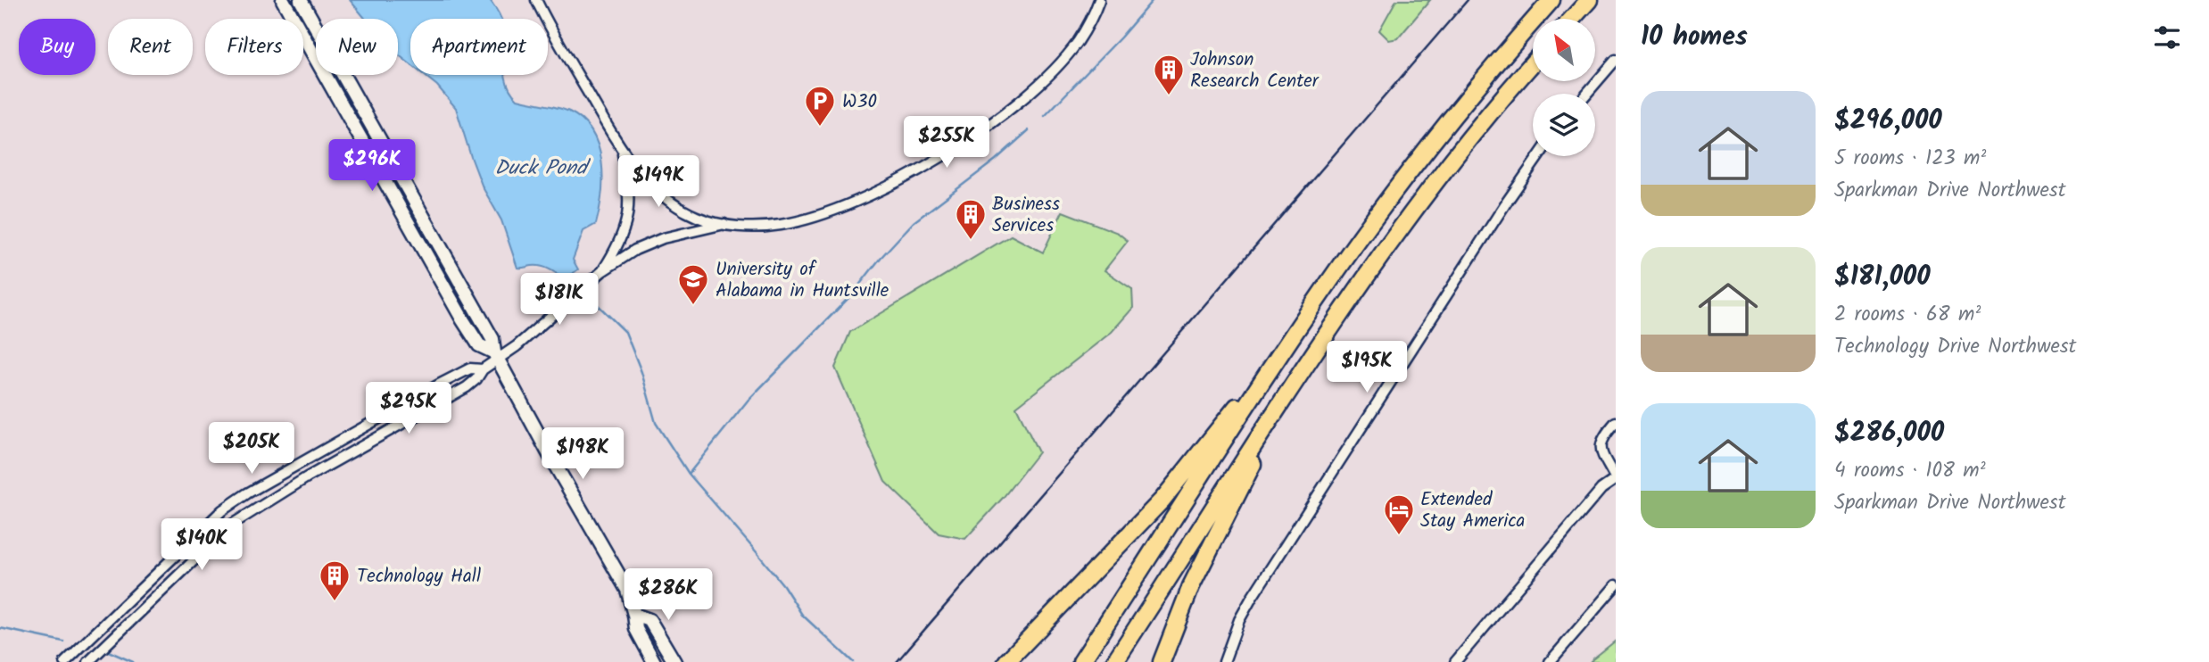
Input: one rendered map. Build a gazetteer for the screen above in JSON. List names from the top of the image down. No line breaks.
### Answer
{"water":["Duck Pond"],"places":{"building":["Johnson Research Center","Business Services","Technology Hall"],"parking":["W30"],"school or university":["University of Alabama in Huntsville"],"hotel":["Extended Stay America"]},"north":"top left","page":{"heading":"10 homes","chip":["Buy","Rent","Filters","New","Apartment"],"list":[{"name":"$296,000","note":"5 rooms · 123 m² · Sparkman Drive Northwest"},{"name":"$181,000","note":"2 rooms · 68 m² · Technology Drive Northwest"},{"name":"$286,000","note":"4 rooms · 108 m² · Sparkman Drive Northwest"}],"price":["$255K","$296K","$149K","$181K","$195K","$295K","$205K","$198K","$140K","$286K"]}}
